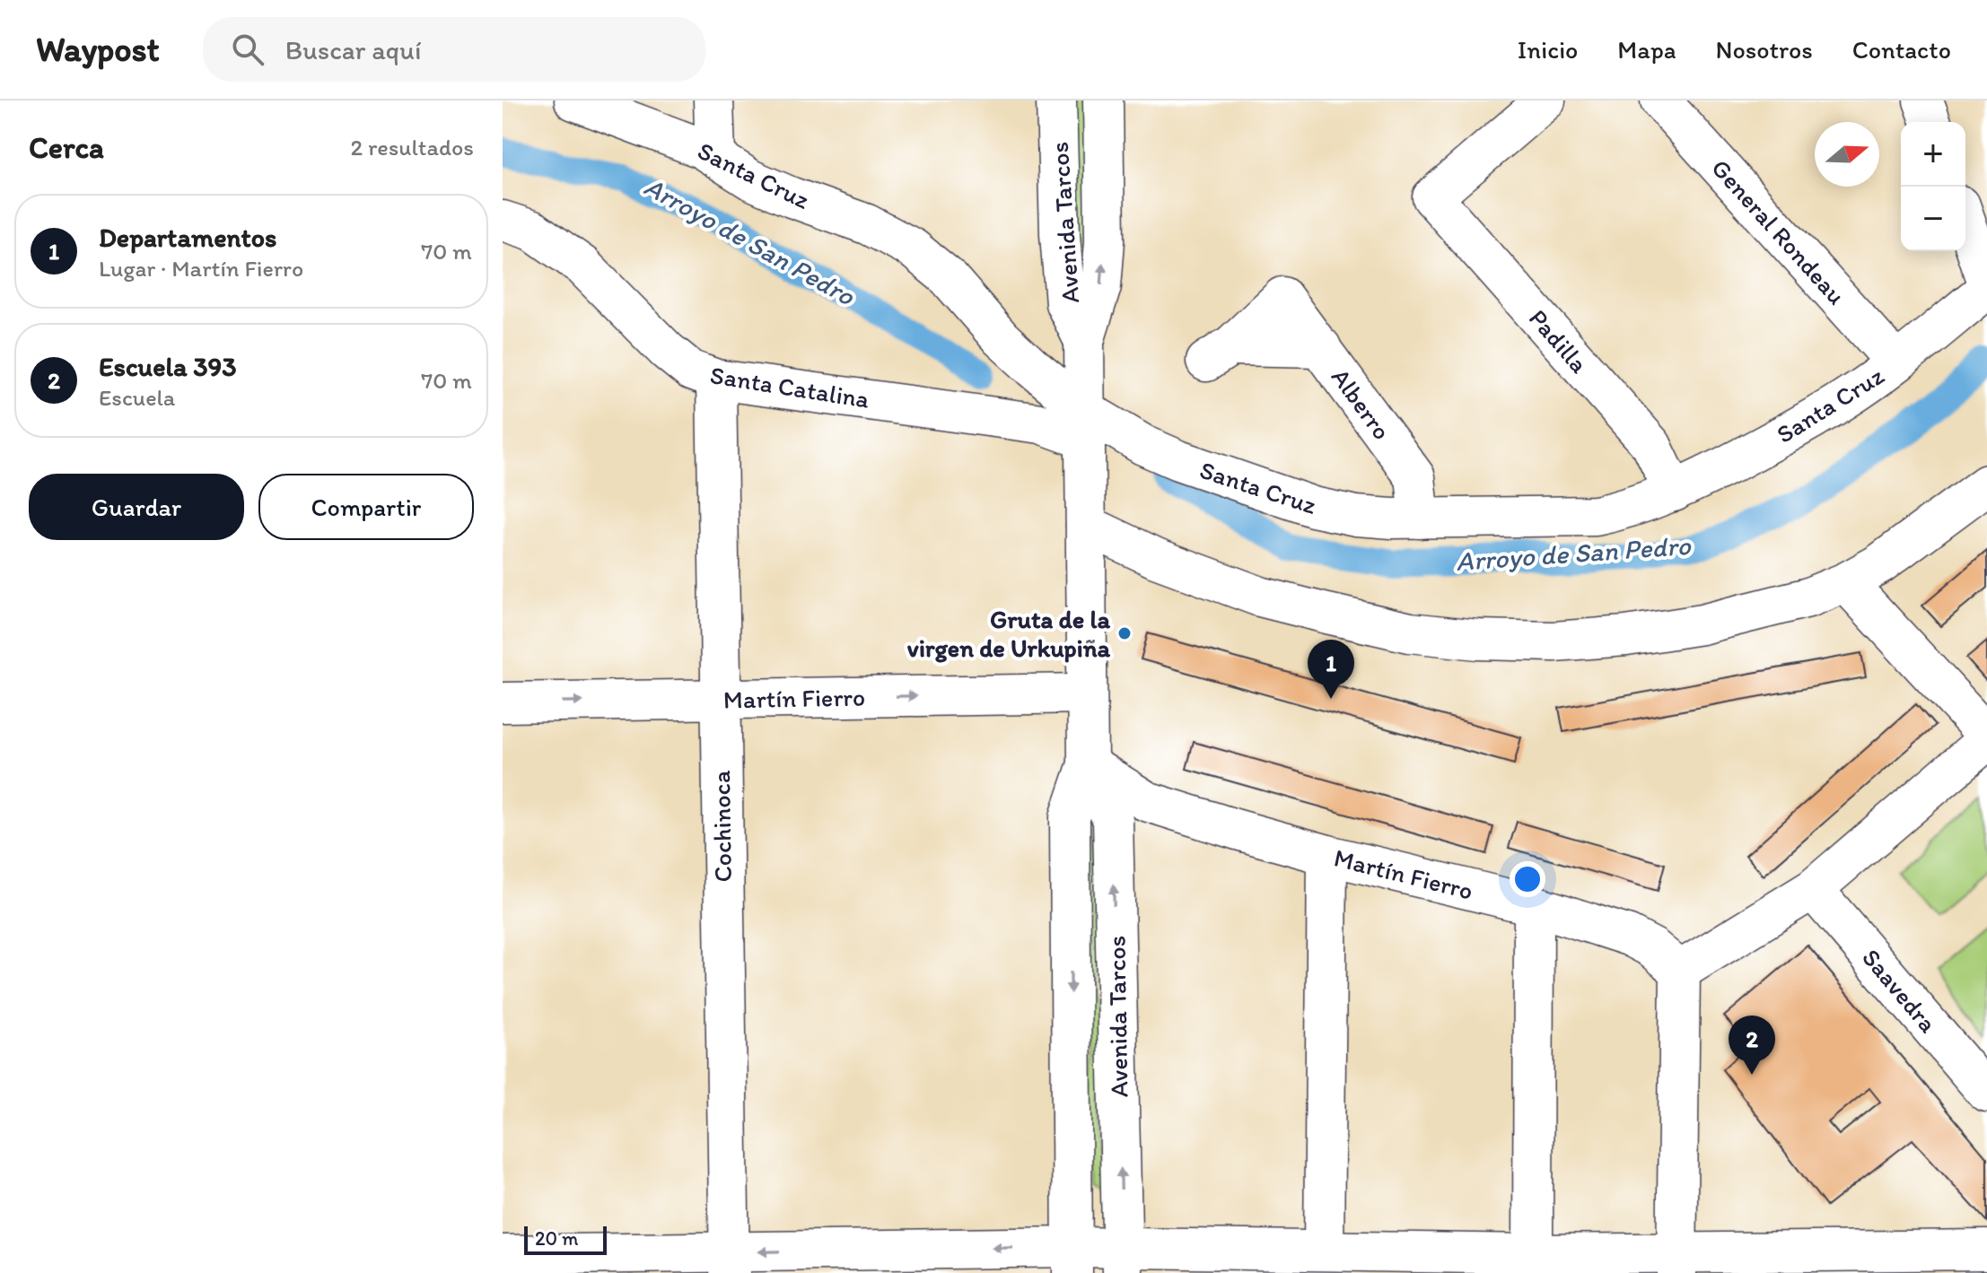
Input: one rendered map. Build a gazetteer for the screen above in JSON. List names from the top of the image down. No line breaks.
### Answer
{"streets":{"street":["Santa Cruz","Avenida Tarcos","General Rondeau","Padilla","Santa Catalina","Alberro","Martín Fierro","Cochinoca","Saavedra"]},"crossings":[["Santa Cruz","Avenida Tarcos"],["Santa Cruz","General Rondeau"],["Santa Cruz","Padilla"],["Santa Cruz","Santa Catalina"],["Santa Cruz","Alberro"],["Avenida Tarcos","Santa Catalina"],["Avenida Tarcos","Martín Fierro"],["Santa Catalina","Cochinoca"],["Martín Fierro","Cochinoca"]],"one_way":["Martín Fierro"],"water":["Arroyo de San Pedro"],"places":["Gruta de la virgen de Urkupiña"],"scale_bar":"20 m","north":"right","page":{"header":"Waypost","search":"Buscar aquí","nav":["Inicio","Mapa","Nosotros","Contacto"],"heading":["Cerca","2 resultados"],"map_buttons":["+","−"],"list":[{"mark":"1","name":"Departamentos","note":"Lugar · Martín Fierro","value":"70 m"},{"mark":"2","name":"Escuela 393","note":"Escuela","value":"70 m"}],"buttons":["Guardar","Compartir"],"pins":["1","2"],"scale":"20 m"}}
